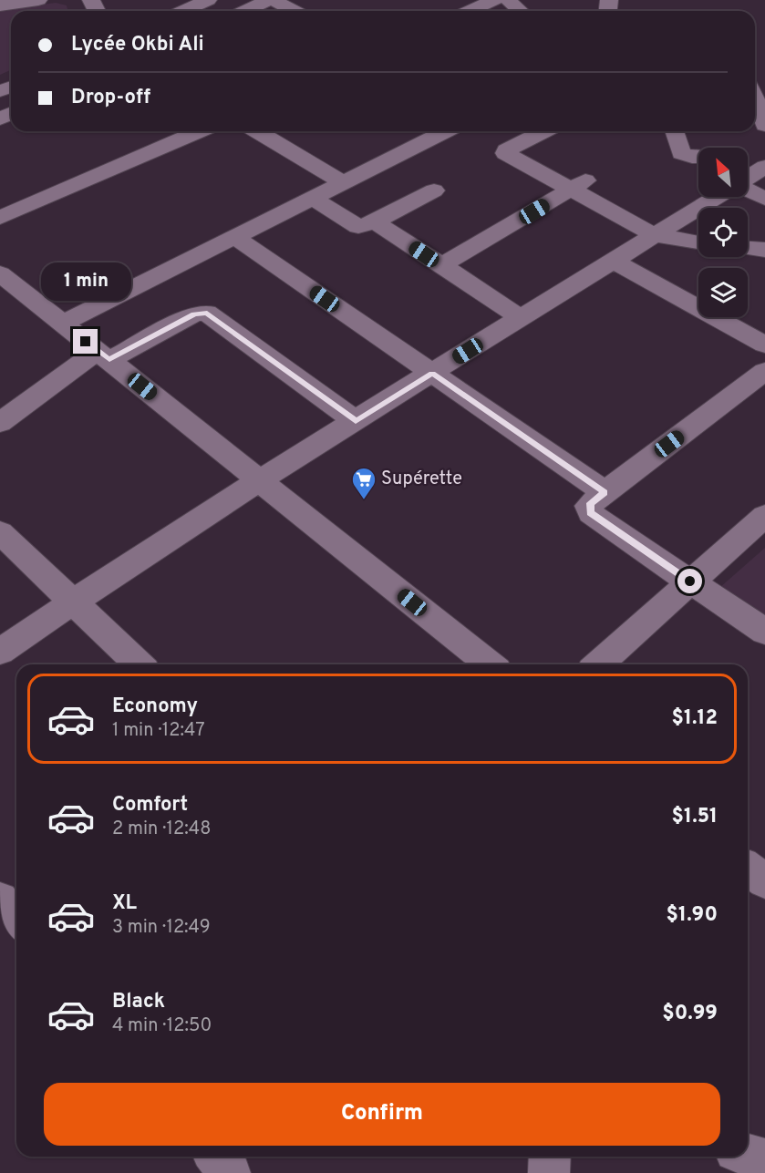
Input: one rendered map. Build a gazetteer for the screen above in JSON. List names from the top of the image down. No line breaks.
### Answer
{"places":{"supermarket":["Supérette"]},"north":"top left","page":{"banner":["Lycée Okbi Ali","Drop-off"],"bubble":"1 min","list":[{"name":"Economy","note":"1 min · 12:47","value":"$1.12"},{"name":"Comfort","note":"2 min · 12:48","value":"$1.51"},{"name":"XL","note":"3 min · 12:49","value":"$1.90"},{"name":"Black","note":"4 min · 12:50","value":"$0.99"}],"buttons":"Confirm"}}
